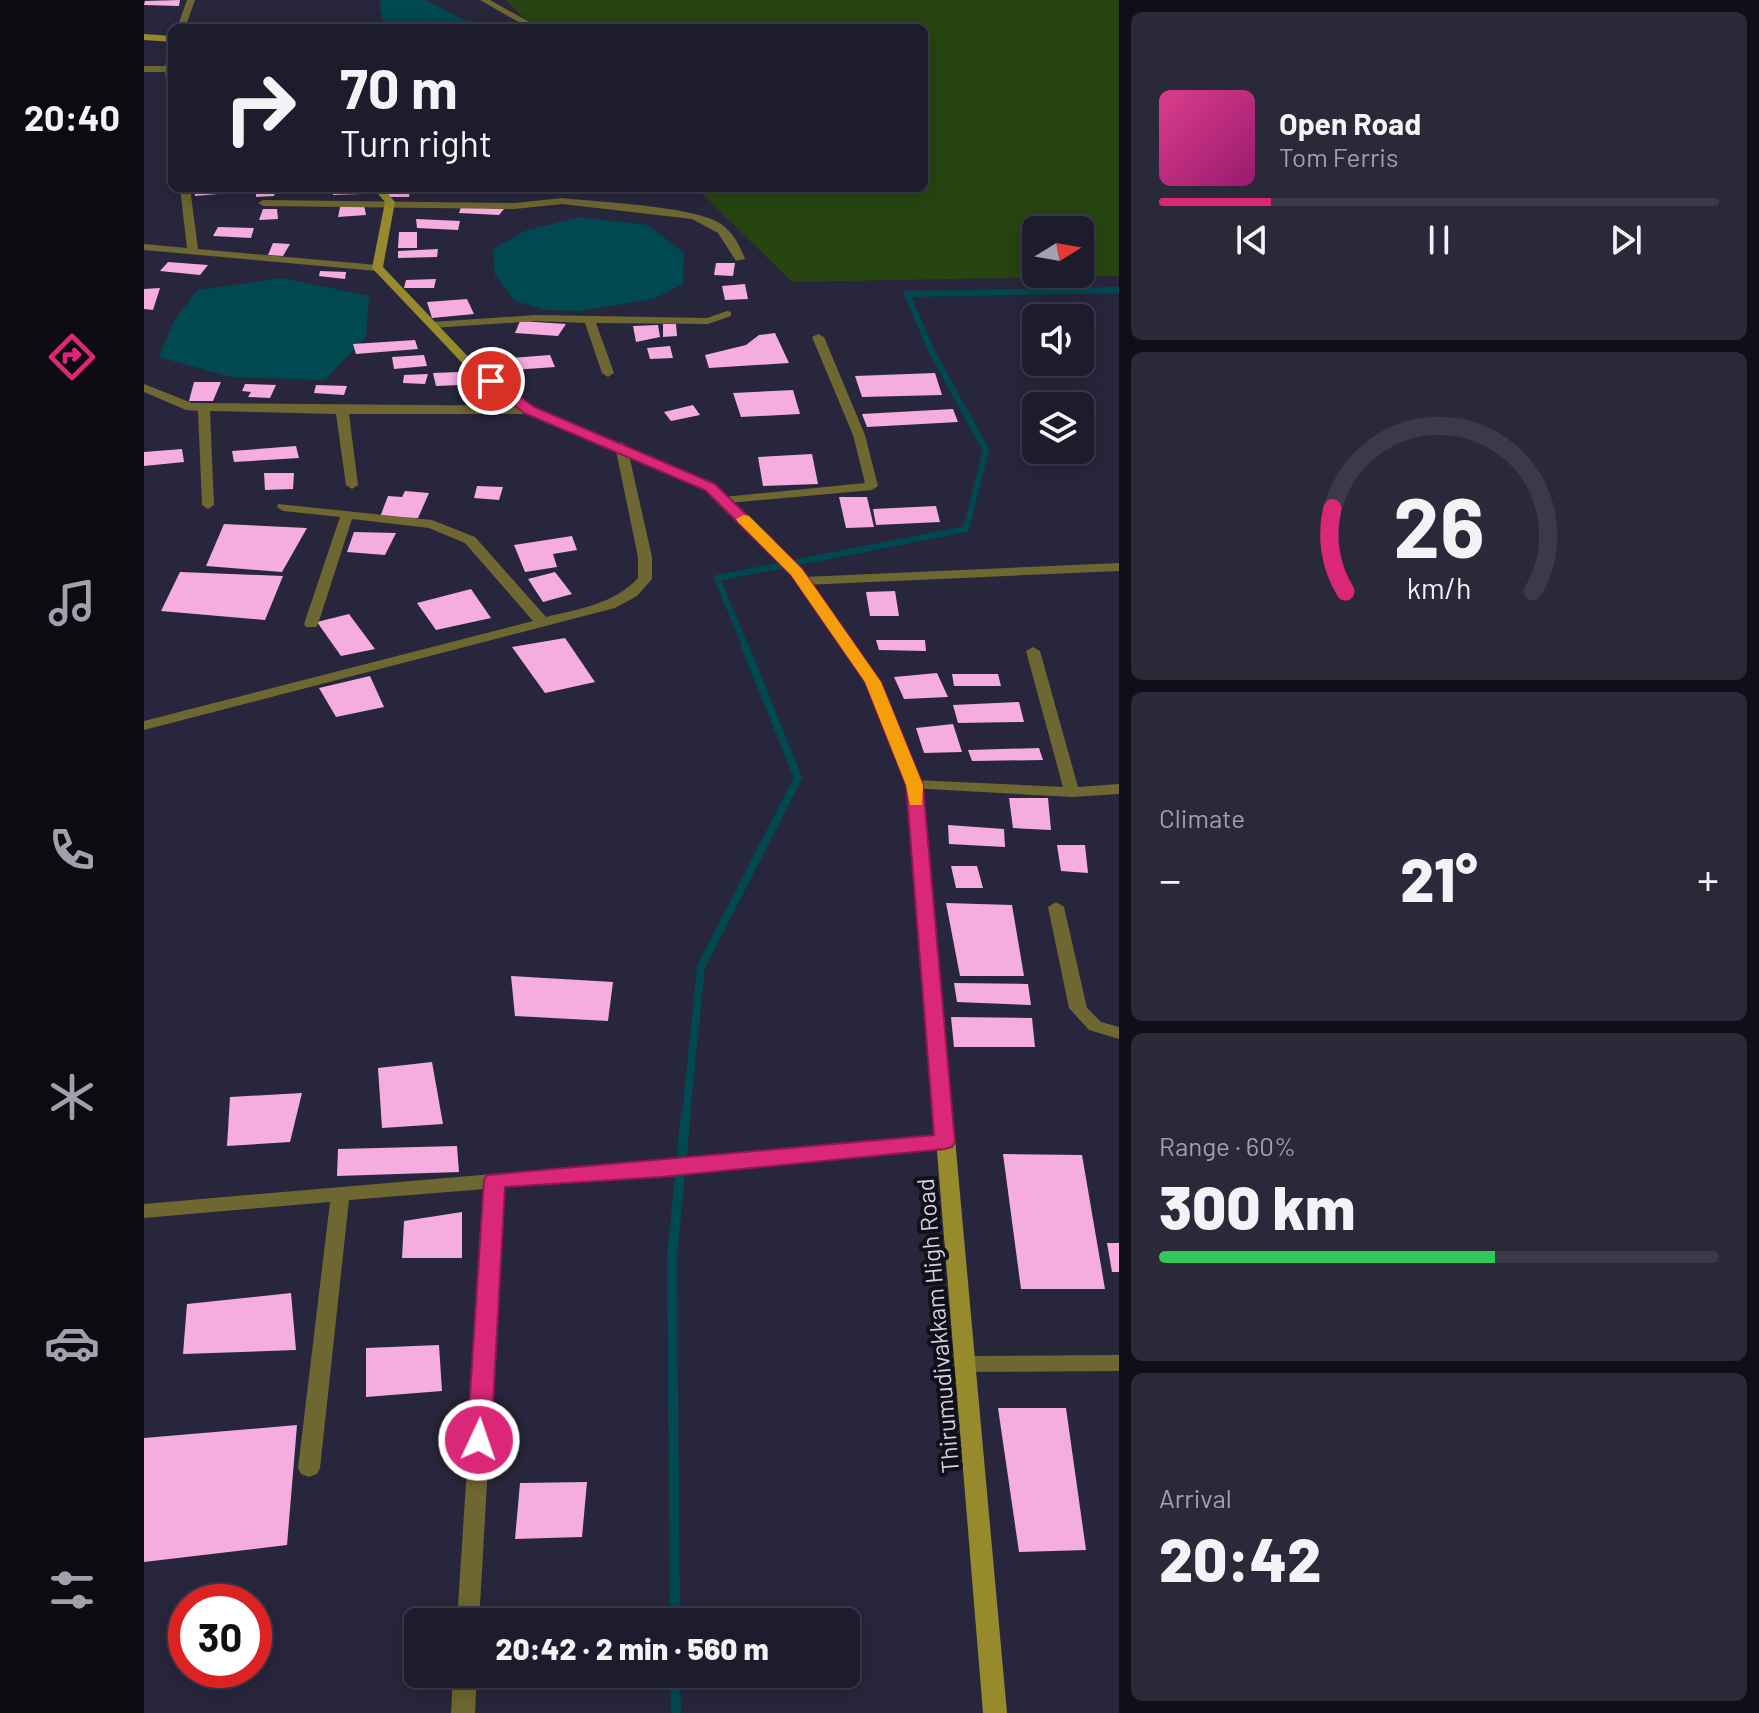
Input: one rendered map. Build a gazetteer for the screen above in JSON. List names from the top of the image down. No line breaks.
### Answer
{"streets":{"street":["Thirumudivakkam High Road"]},"north":"right","page":{"tabs":"20:40","turn":["70 m","Turn right"],"song":["Open Road","Tom Ferris"],"tile":["Climate",["Range · 60%","300 km"],["Arrival","20:42"]],"heat":["−","21°","+"],"limit":"30","trip":"20:42 · 2 min · 560 m","gauge":["26","km/h"]}}
